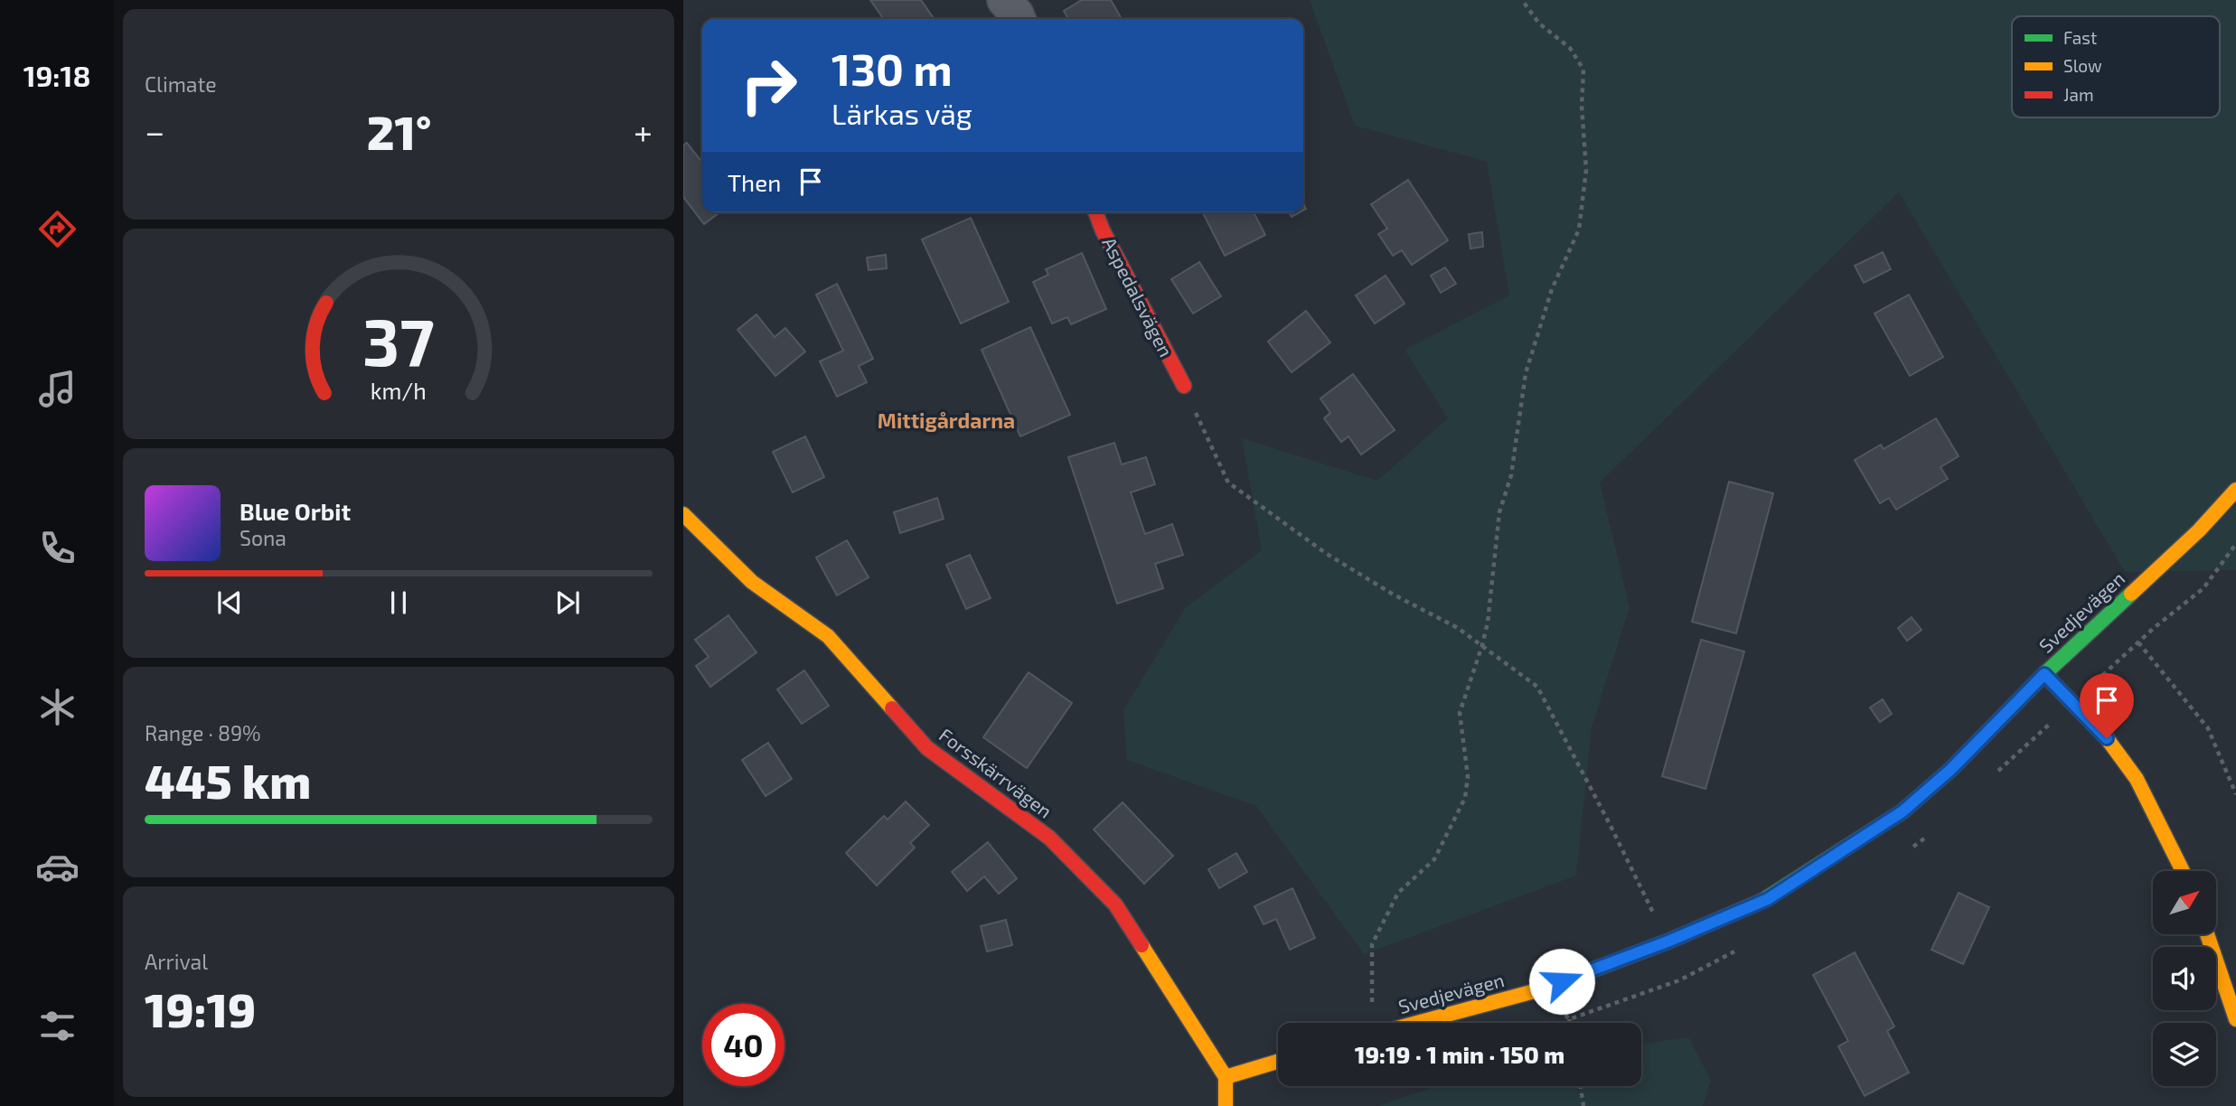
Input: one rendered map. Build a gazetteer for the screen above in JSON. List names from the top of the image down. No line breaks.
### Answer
{"streets":{"street":["Aspedalsvägen","Svedjevägen","Forsskärrvägen"]},"districts":["Mittigårdarna"],"legend":["Fast","Slow","Jam"],"north":"top right","page":{"tabs":"19:18","tile":["Climate",["Range · 89%","445 km"],["Arrival","19:19"]],"turn":["130 m","Lärkas väg"],"heat":["−","21°","+"],"then":"Then","song":["Blue Orbit","Sona"],"limit":"40","trip":"19:19 · 1 min · 150 m","gauge":["37","km/h"]}}
